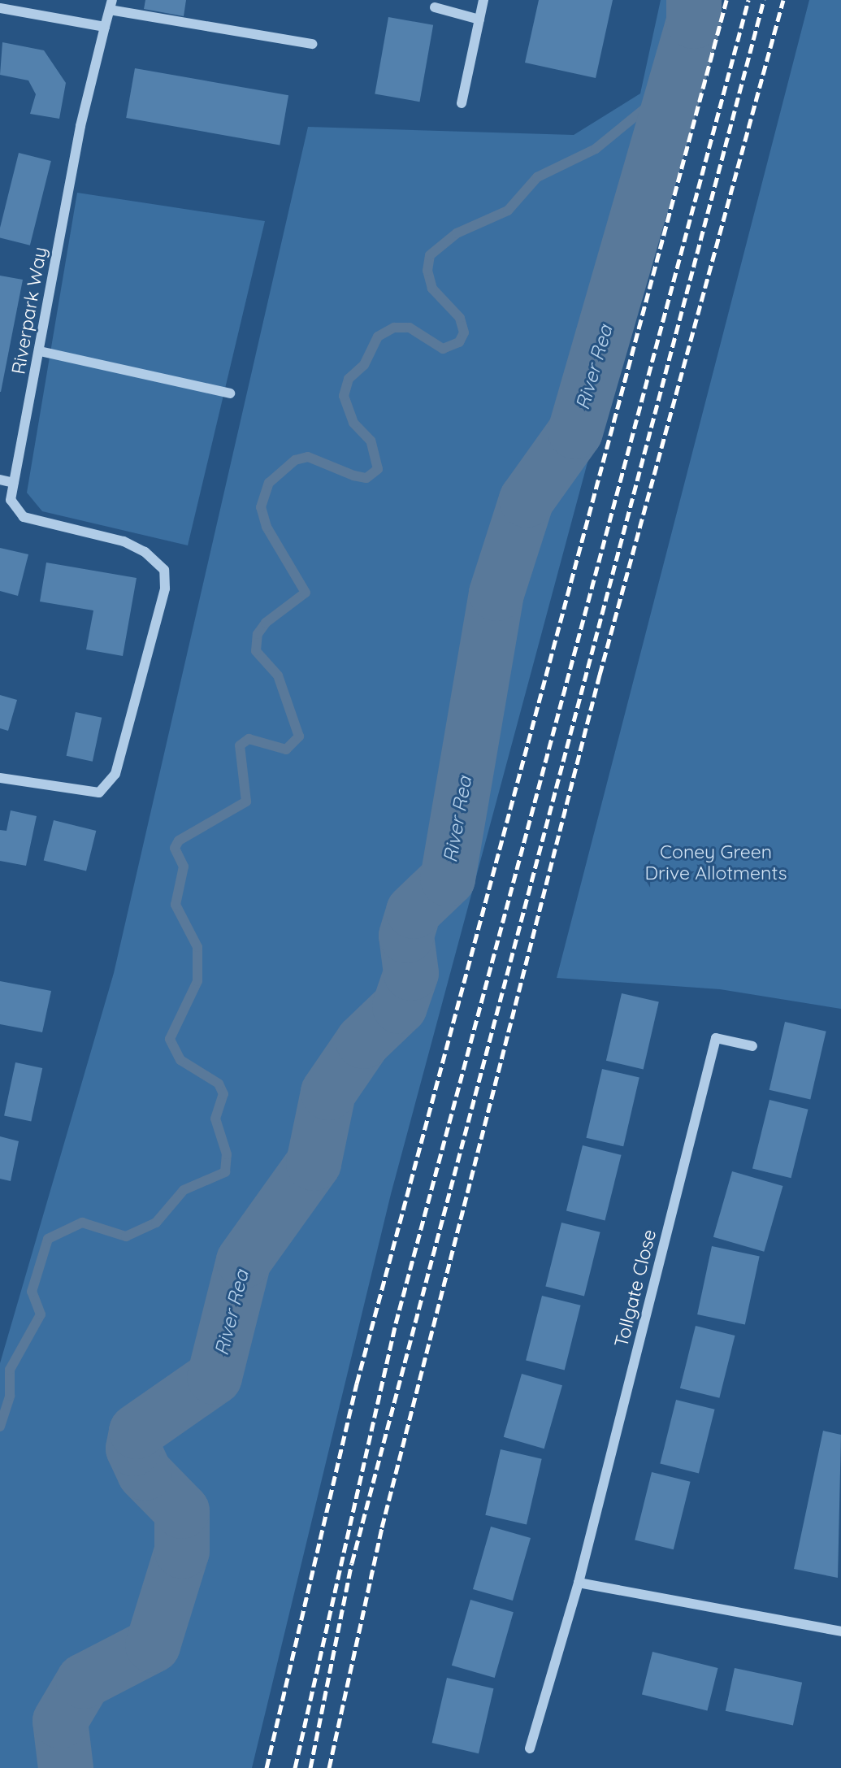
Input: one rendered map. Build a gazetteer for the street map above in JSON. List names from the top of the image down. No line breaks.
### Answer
{"streets":{"street":["Riverpark Way","Tollgate Close"]},"water":["River Rea"],"parks":["Coney Green Drive Allotments"]}
